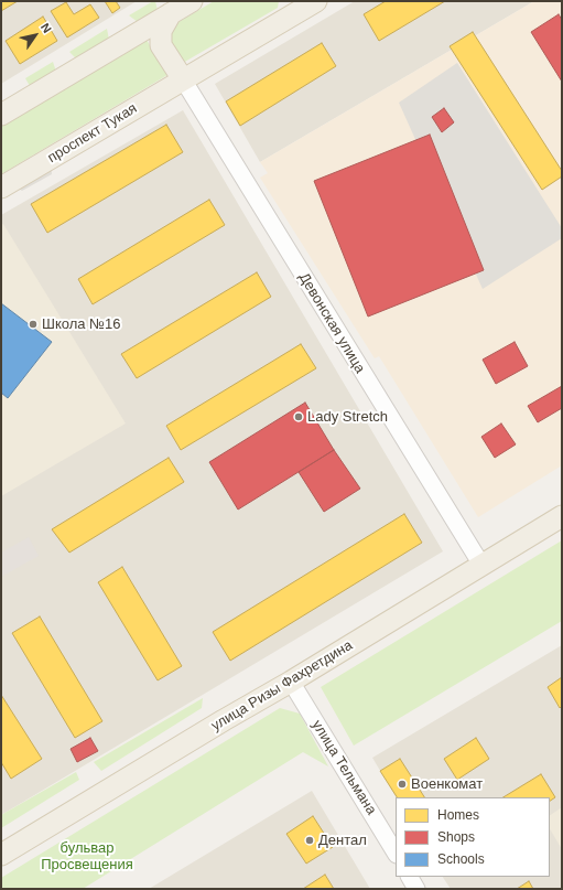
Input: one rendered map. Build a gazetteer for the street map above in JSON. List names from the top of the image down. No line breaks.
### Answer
{"streets":{"main road":["проспект Тукая","улица Ризы Фахретдина"],"street":["Девонская улица","улица Тельмана"]},"crossings":[["проспект Тукая","Девонская улица"],["Девонская улица","улица Ризы Фахретдина"],["улица Ризы Фахретдина","улица Тельмана"]],"parks":["бульвар Просвещения"],"places":["Школа №16","Lady Stretch","Военкомат","Дентал"],"legend":["Homes","Shops","Schools"],"north":"top right"}
